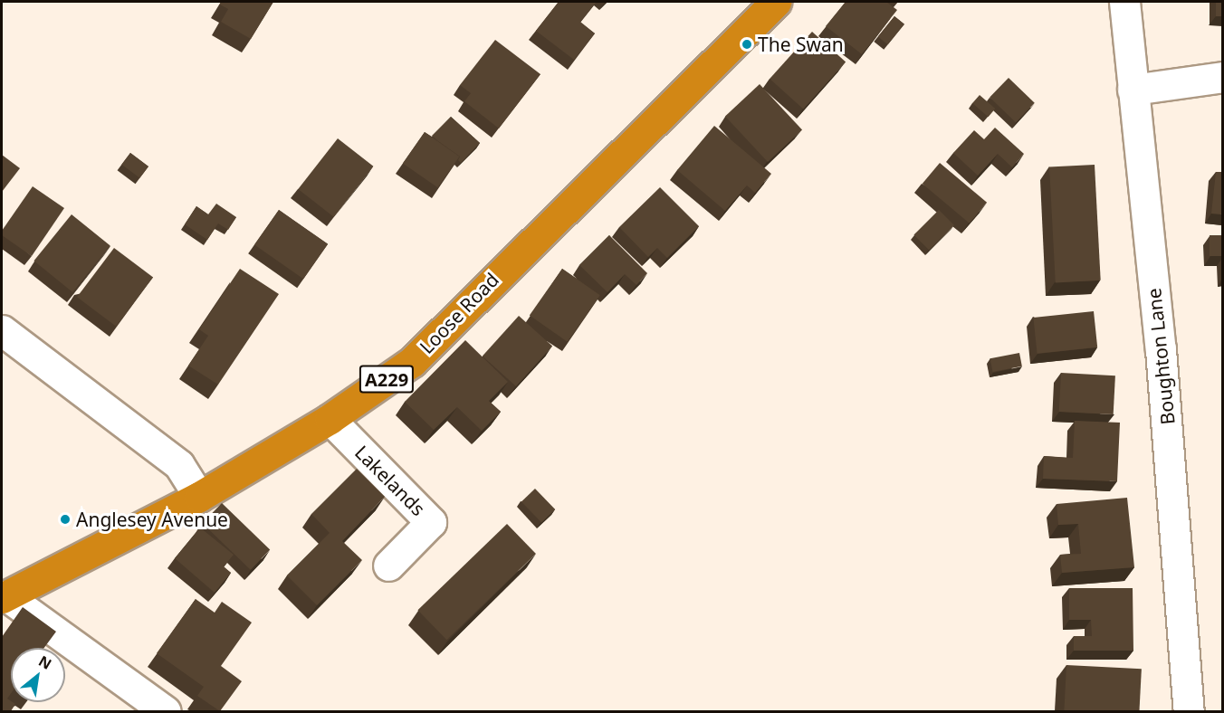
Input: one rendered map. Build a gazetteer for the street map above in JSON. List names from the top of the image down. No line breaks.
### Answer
{"streets":{"highway":["Loose Road","A229"],"street":["Boughton Lane","Lakelands"]},"crossings":[["Loose Road","Lakelands"]],"places":["The Swan","Anglesey Avenue"],"north":"top right"}
